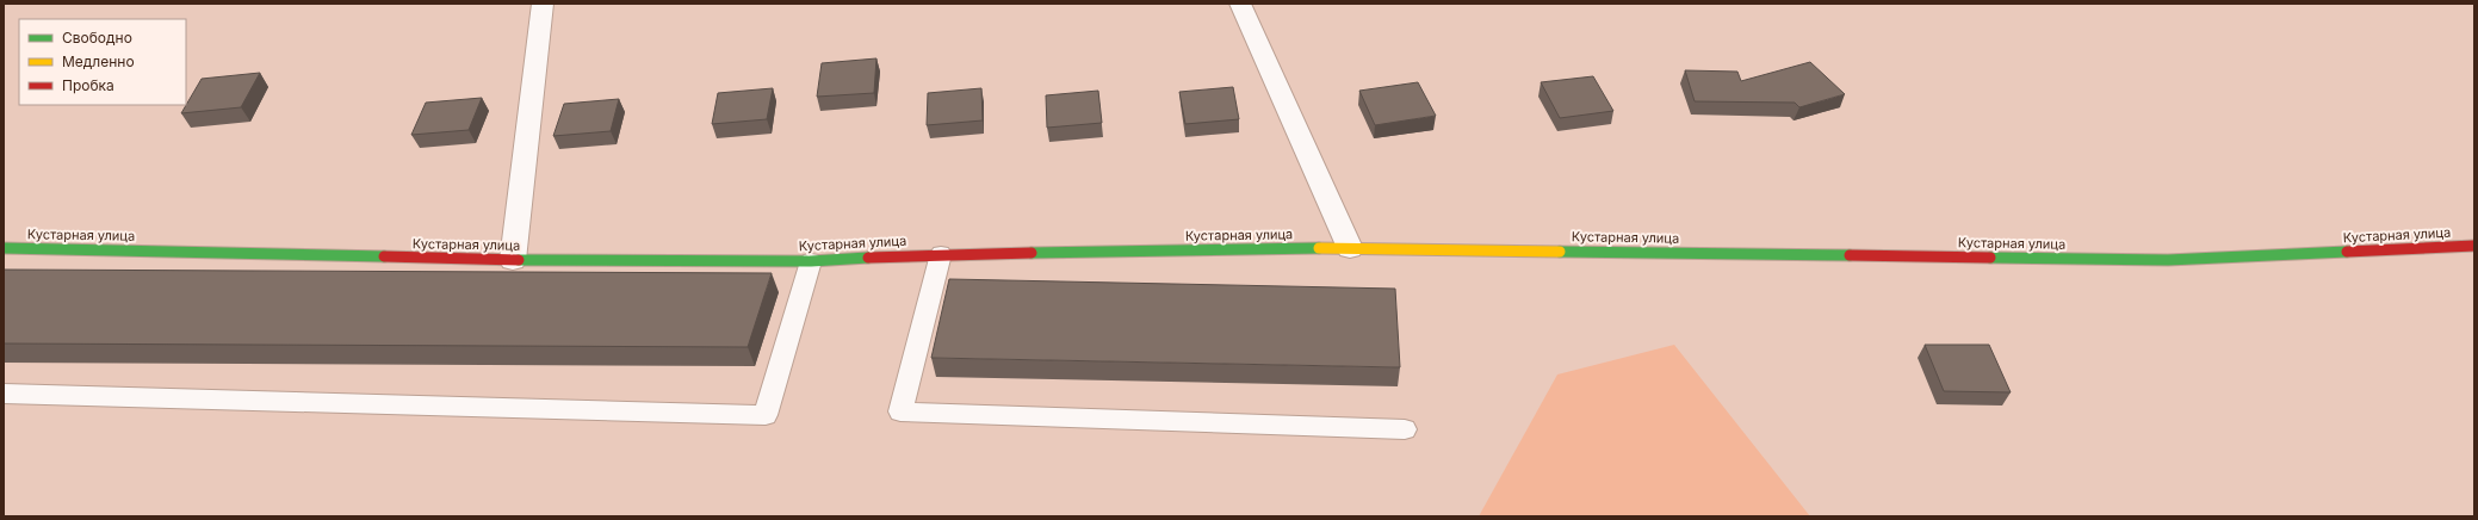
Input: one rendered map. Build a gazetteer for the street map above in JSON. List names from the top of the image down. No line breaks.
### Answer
{"streets":{"main road":["Кустарная улица"]},"legend":["Свободно","Медленно","Пробка"]}
